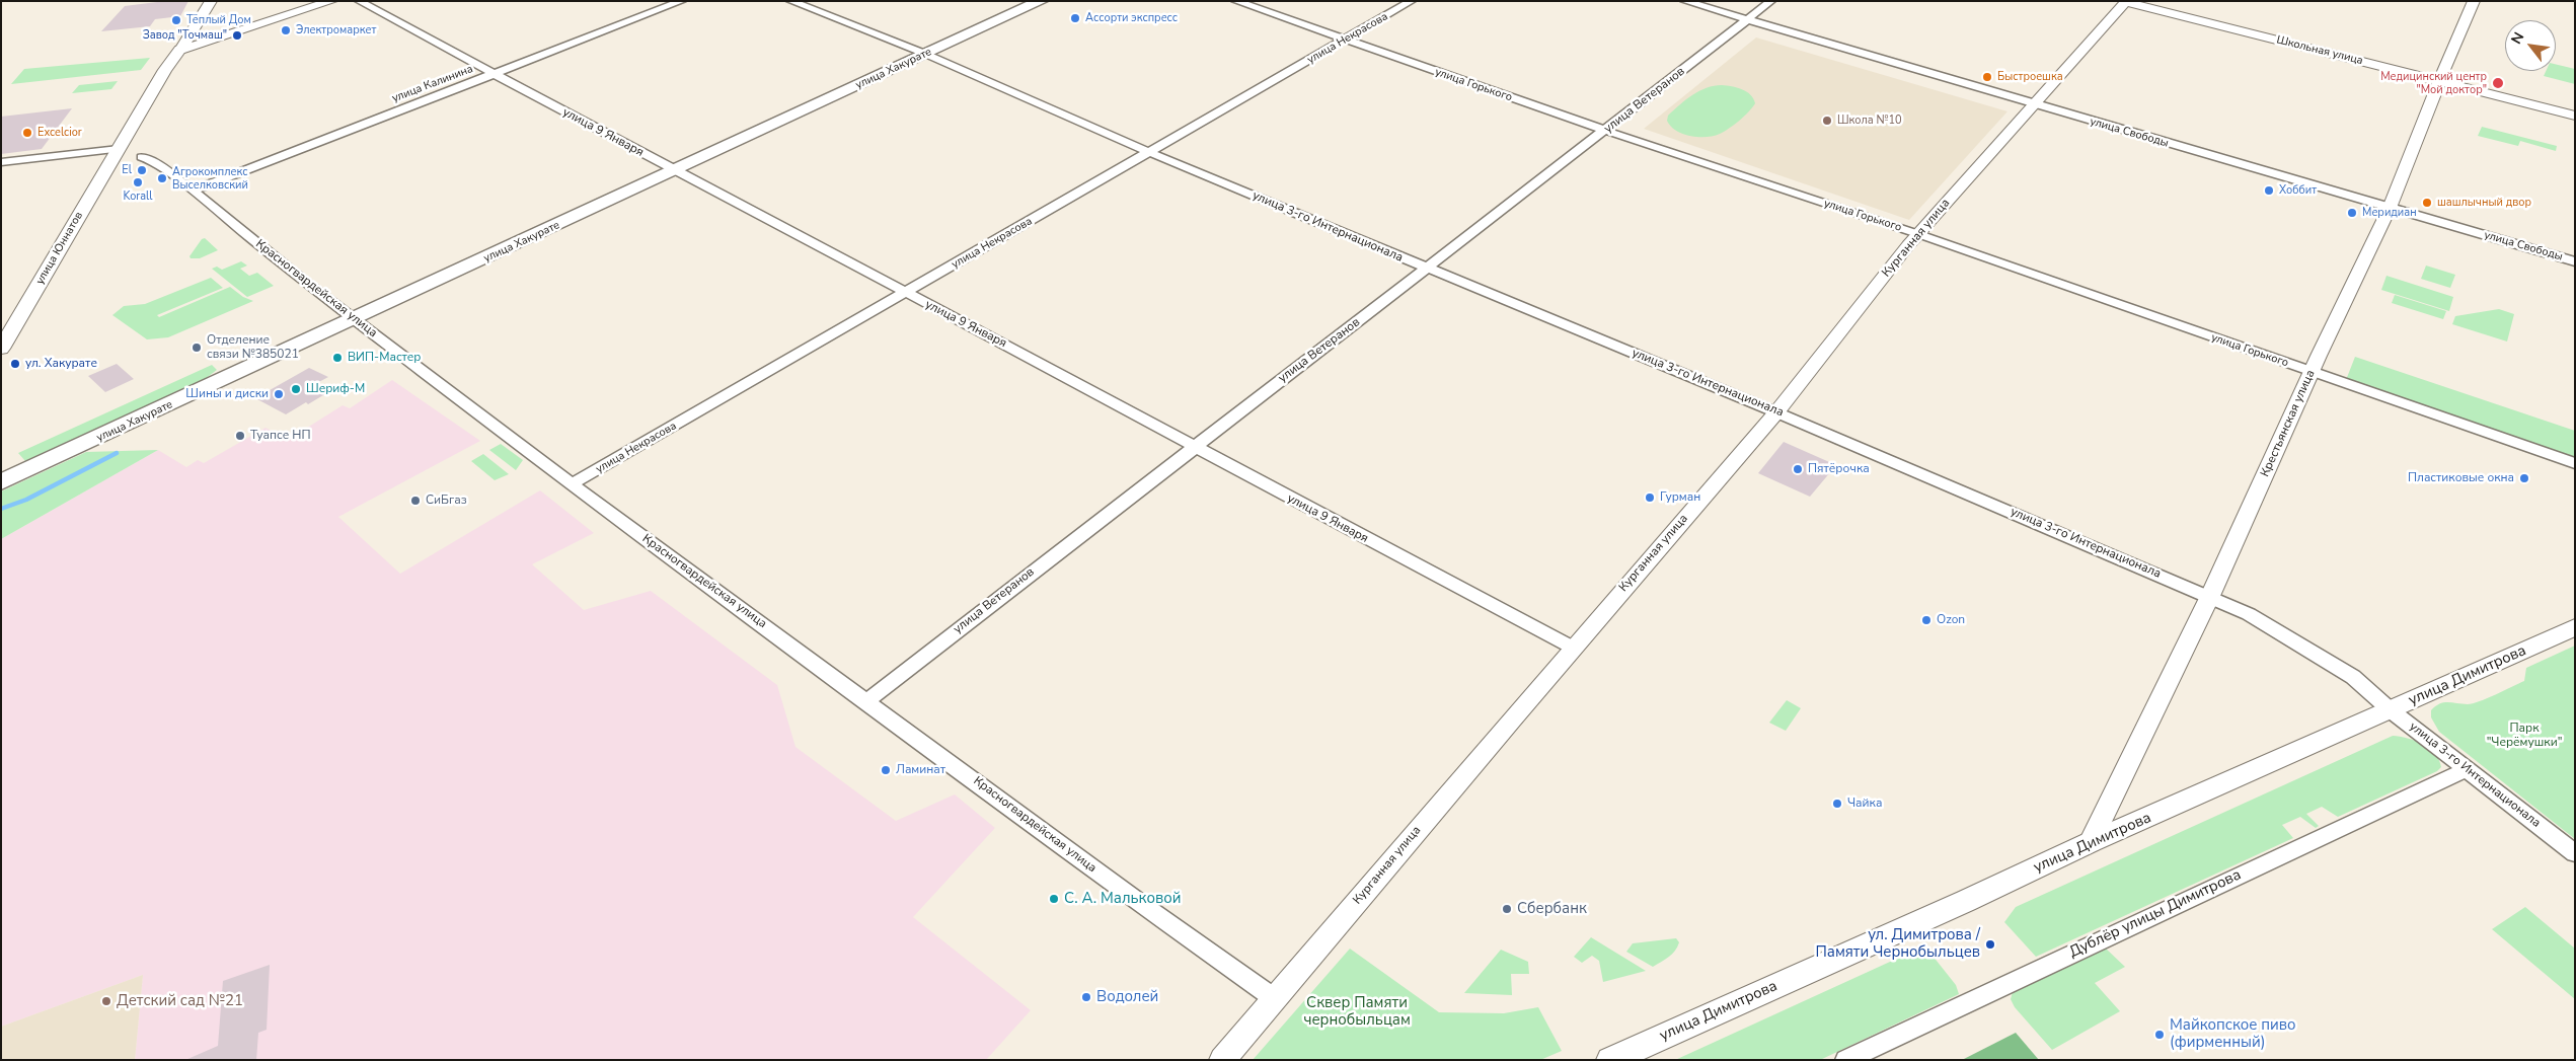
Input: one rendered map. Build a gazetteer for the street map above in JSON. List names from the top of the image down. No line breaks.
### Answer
{"streets":{"main road":["улица Хакурате","улица Юннатов","улица Димитрова"],"street":["улица Некрасова","Школьная улица","улица Калинина","улица Горького","улица Ветеранов","улица 9 Января","улица Свободы","улица 3-го Интернационала","Курганная улица","Красногвардейская улица","Крестьянская улица","Дублёр улицы Димитрова"]},"crossings":[["улица Некрасова","улица Горького"],["улица Некрасова","улица 9 Января"],["улица Некрасова","улица 3-го Интернационала"],["улица Некрасова","Красногвардейская улица"],["Школьная улица","Курганная улица"],["Школьная улица","Крестьянская улица"],["улица Хакурате","улица 9 Января"],["улица Хакурате","улица 3-го Интернационала"],["улица Хакурате","Красногвардейская улица"],["улица Калинина","улица 9 Января"],["улица Калинина","Красногвардейская улица"],["улица Горького","улица Ветеранов"],["улица Горького","Курганная улица"],["улица Горького","Крестьянская улица"],["улица Ветеранов","улица 9 Января"],["улица Ветеранов","улица Свободы"],["улица Ветеранов","улица 3-го Интернационала"],["улица Ветеранов","Красногвардейская улица"],["улица 9 Января","Курганная улица"],["улица Свободы","Курганная улица"],["улица Свободы","Крестьянская улица"],["улица 3-го Интернационала","Курганная улица"],["улица 3-го Интернационала","Крестьянская улица"],["улица 3-го Интернационала","улица Димитрова"],["улица 3-го Интернационала","Дублёр улицы Димитрова"],["Курганная улица","Красногвардейская улица"],["Крестьянская улица","улица Димитрова"]],"parks":["Парк \"Черёмушки\"","Сквер Памяти чернобыльцам"],"places":["Ассорти экспресс","Тёплый Дом","Электромаркет","Завод \"Точмаш\"","Быстроешка","Медицинский центр \"Мой доктор\"","Школа №10","Excelcior","El","Агрокомплекс Выселковский","Korall","Хоббит","шашлычный двор","Меридиан","Отделение связи №385021","ВИП-Мастер","ул. Хакурате","Шериф-М","Шины и диски","Туапсе НП","Пятёрочка","Пластиковые окна","Гурман","СиБгаз","Ozon","Ламинат","Чайка","С. А. Мальковой","Сбербанк","ул. Димитрова / Памяти Чернобыльцев","Водолей","Детский сад №21","Майкопское пиво (фирменный)"],"north":"top left"}
